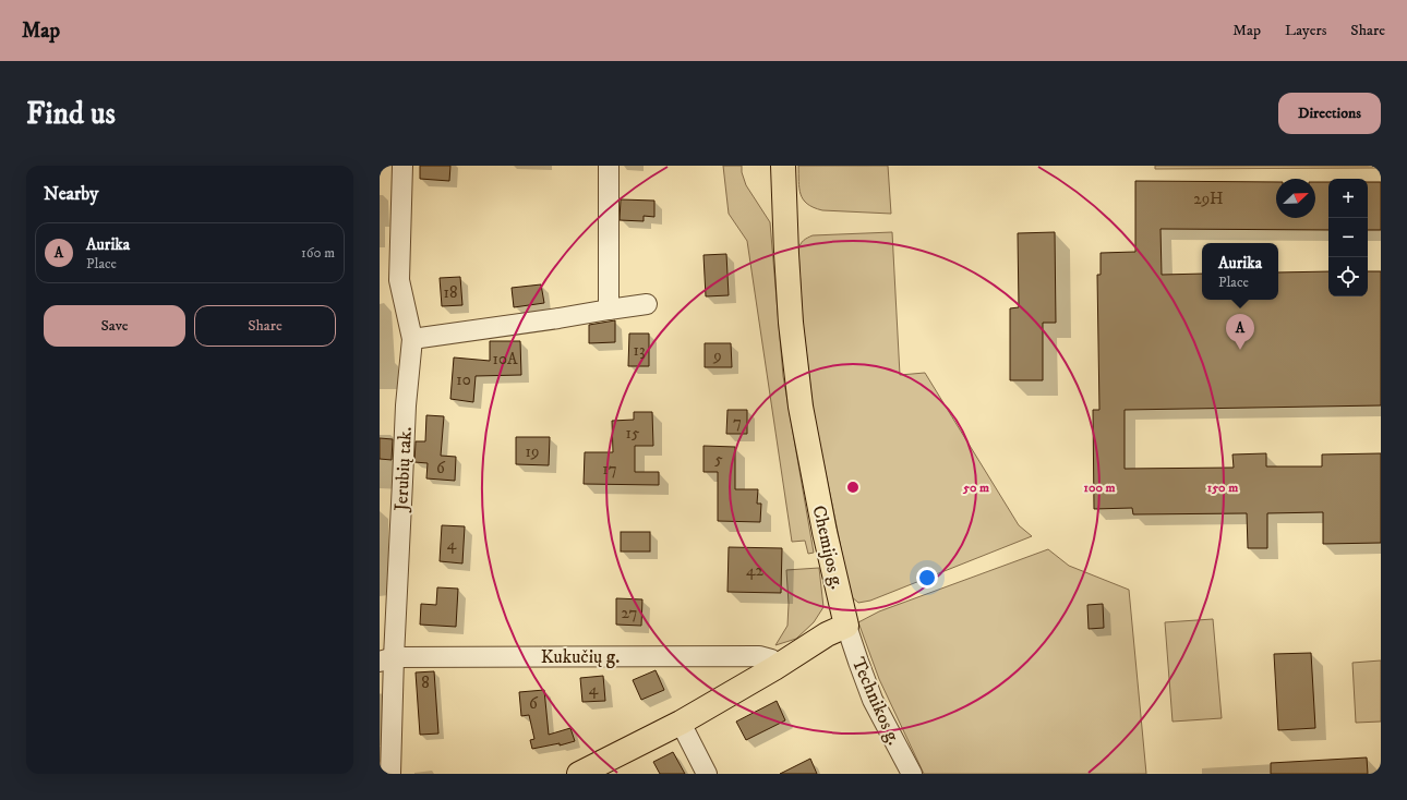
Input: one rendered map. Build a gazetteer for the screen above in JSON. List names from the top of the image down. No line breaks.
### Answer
{"streets":{"main road":["Chemijos g."],"street":["Jerubių tak.","Kukučių g.","Technikos g."]},"crossings":[["Jerubių tak.","Kukučių g."],["Chemijos g.","Technikos g."]],"house_numbers":["29H","18","13","9","10A","10","7","15","19","5","6","17","4","42","27","8","4","6"],"north":"top right","page":{"header":"Map","nav":["Map","Layers","Share"],"buttons":["Directions",["Save","Share"]],"title":"Find us","heading":"Nearby","map_buttons":["+","−"],"list":[{"mark":"A","name":"Aurika","note":"Place","value":"160 m"}],"popup":["Aurika","Place"],"pins":"A"},"rings":["50 m","100 m","150 m"]}
